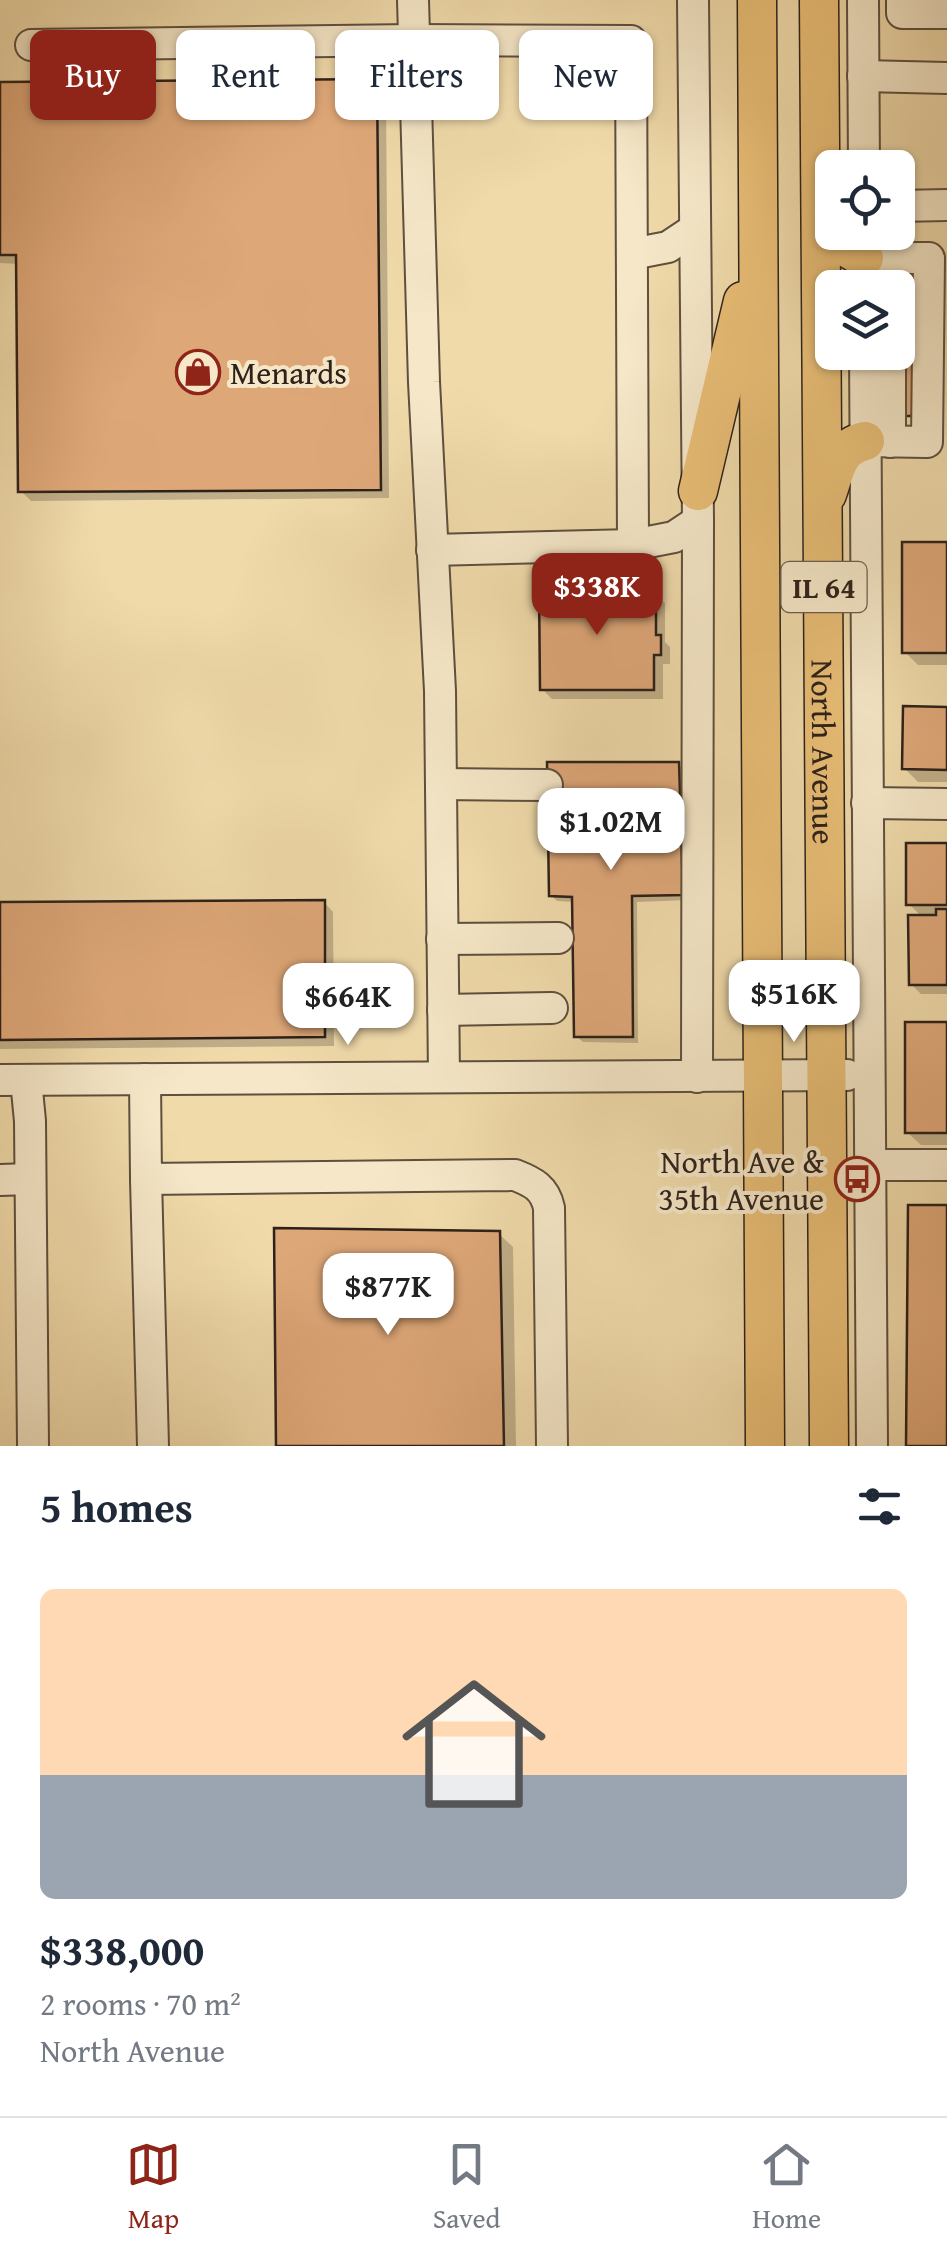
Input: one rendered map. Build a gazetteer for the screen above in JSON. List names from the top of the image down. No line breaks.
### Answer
{"streets":{"main road":["IL 64","North Avenue"]},"places":{"shop":["Menards"],"bus stop":["North Ave & 35th Avenue"]},"page":{"chip":["Buy","Rent","Filters","New"],"price":["$338K","$1.02M","$516K","$664K","$877K"],"heading":"5 homes","list":[{"name":"$338,000","note":"2 rooms · 70 m² · North Avenue"}],"tabs":["Map","Saved","Home"]}}
